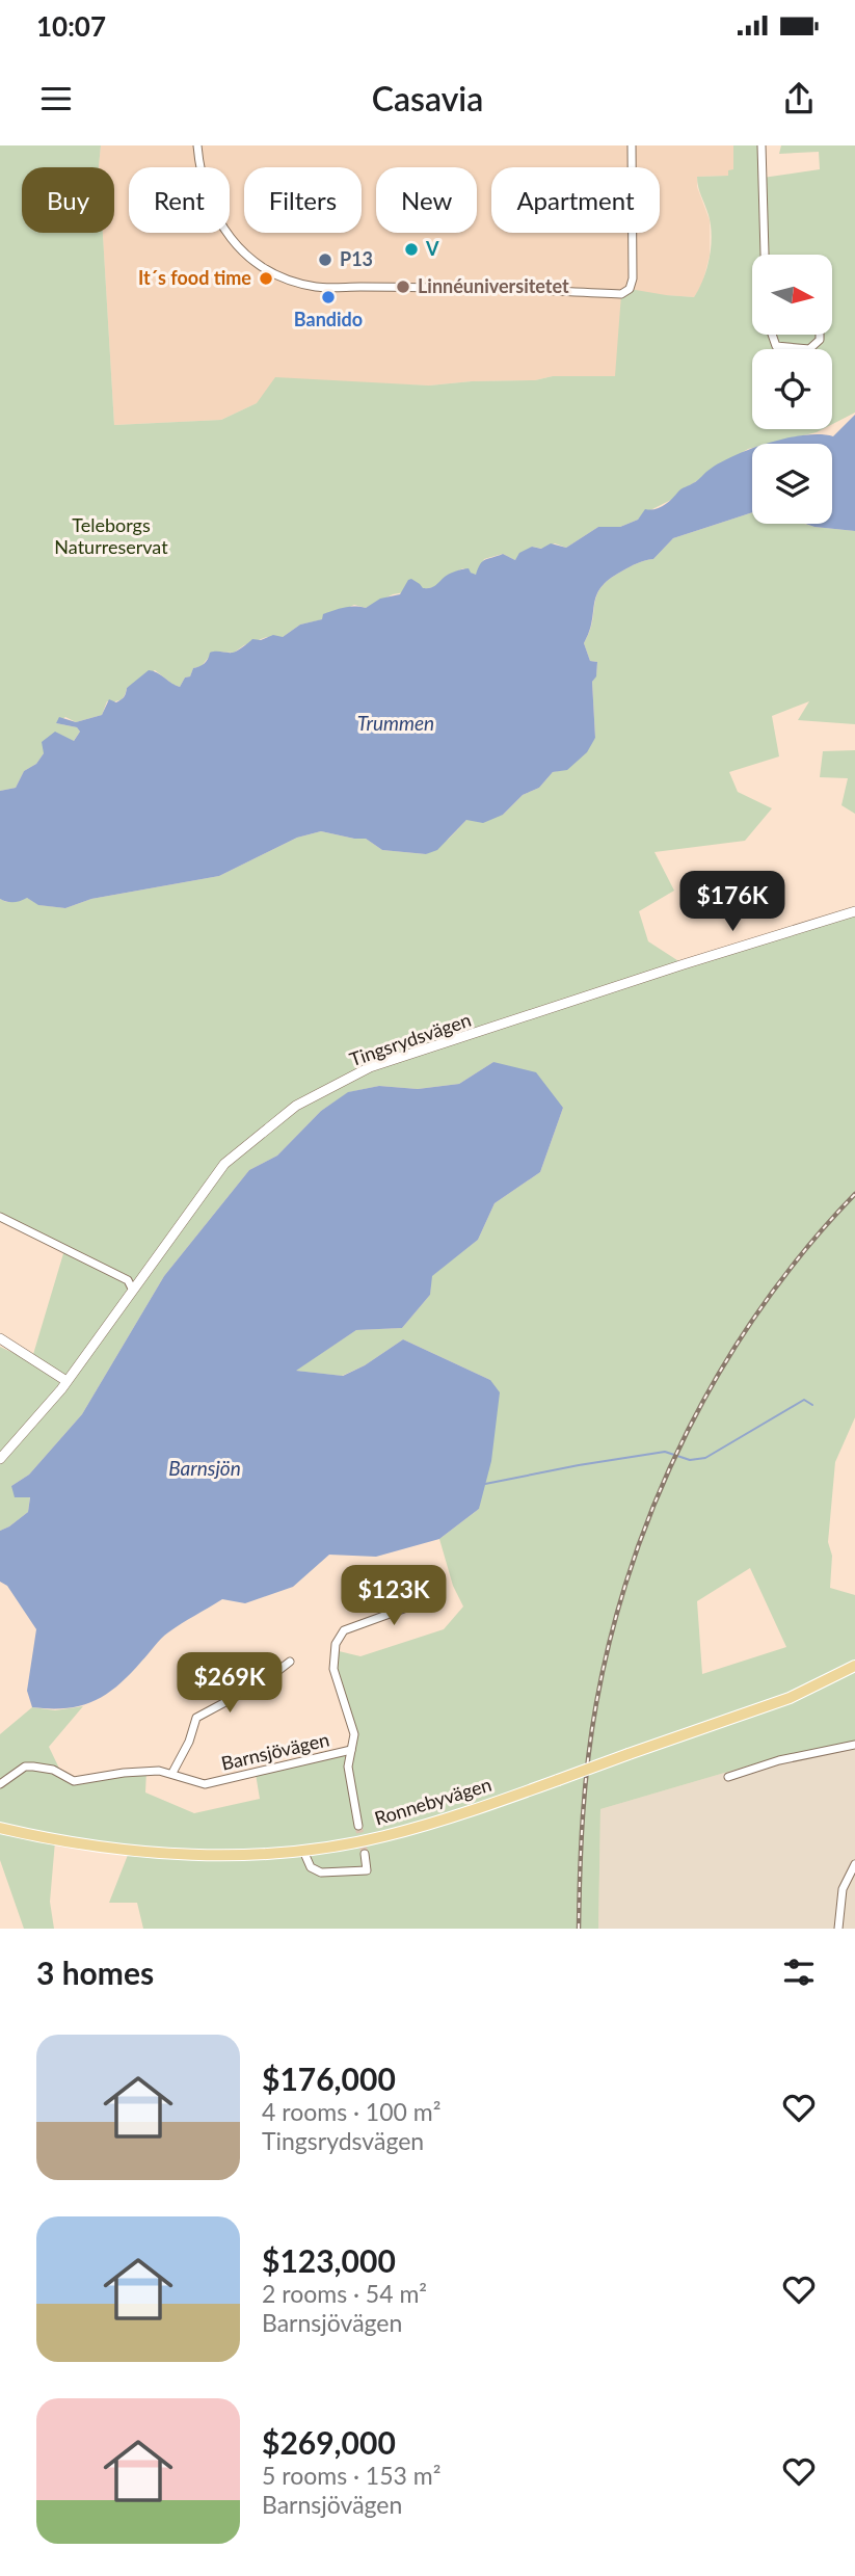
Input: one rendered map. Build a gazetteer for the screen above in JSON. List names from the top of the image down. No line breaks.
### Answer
{"streets":{"main road":["Ronnebyvägen"],"street":["Tingsrydsvägen","Barnsjövägen"]},"water":["Trummen","Barnsjön"],"parks":["Teleborgs Naturreservat"],"places":["V","P13","It´s food time","Linnéuniversitetet","Bandido"],"north":"right","page":{"status":"10:07","header":"Casavia","chip":["Buy","Rent","Filters","New","Apartment"],"price":["$176K","$123K","$269K"],"heading":"3 homes","list":[{"name":"$176,000","note":"4 rooms · 100 m² · Tingsrydsvägen"},{"name":"$123,000","note":"2 rooms · 54 m² · Barnsjövägen"},{"name":"$269,000","note":"5 rooms · 153 m² · Barnsjövägen"}]}}
